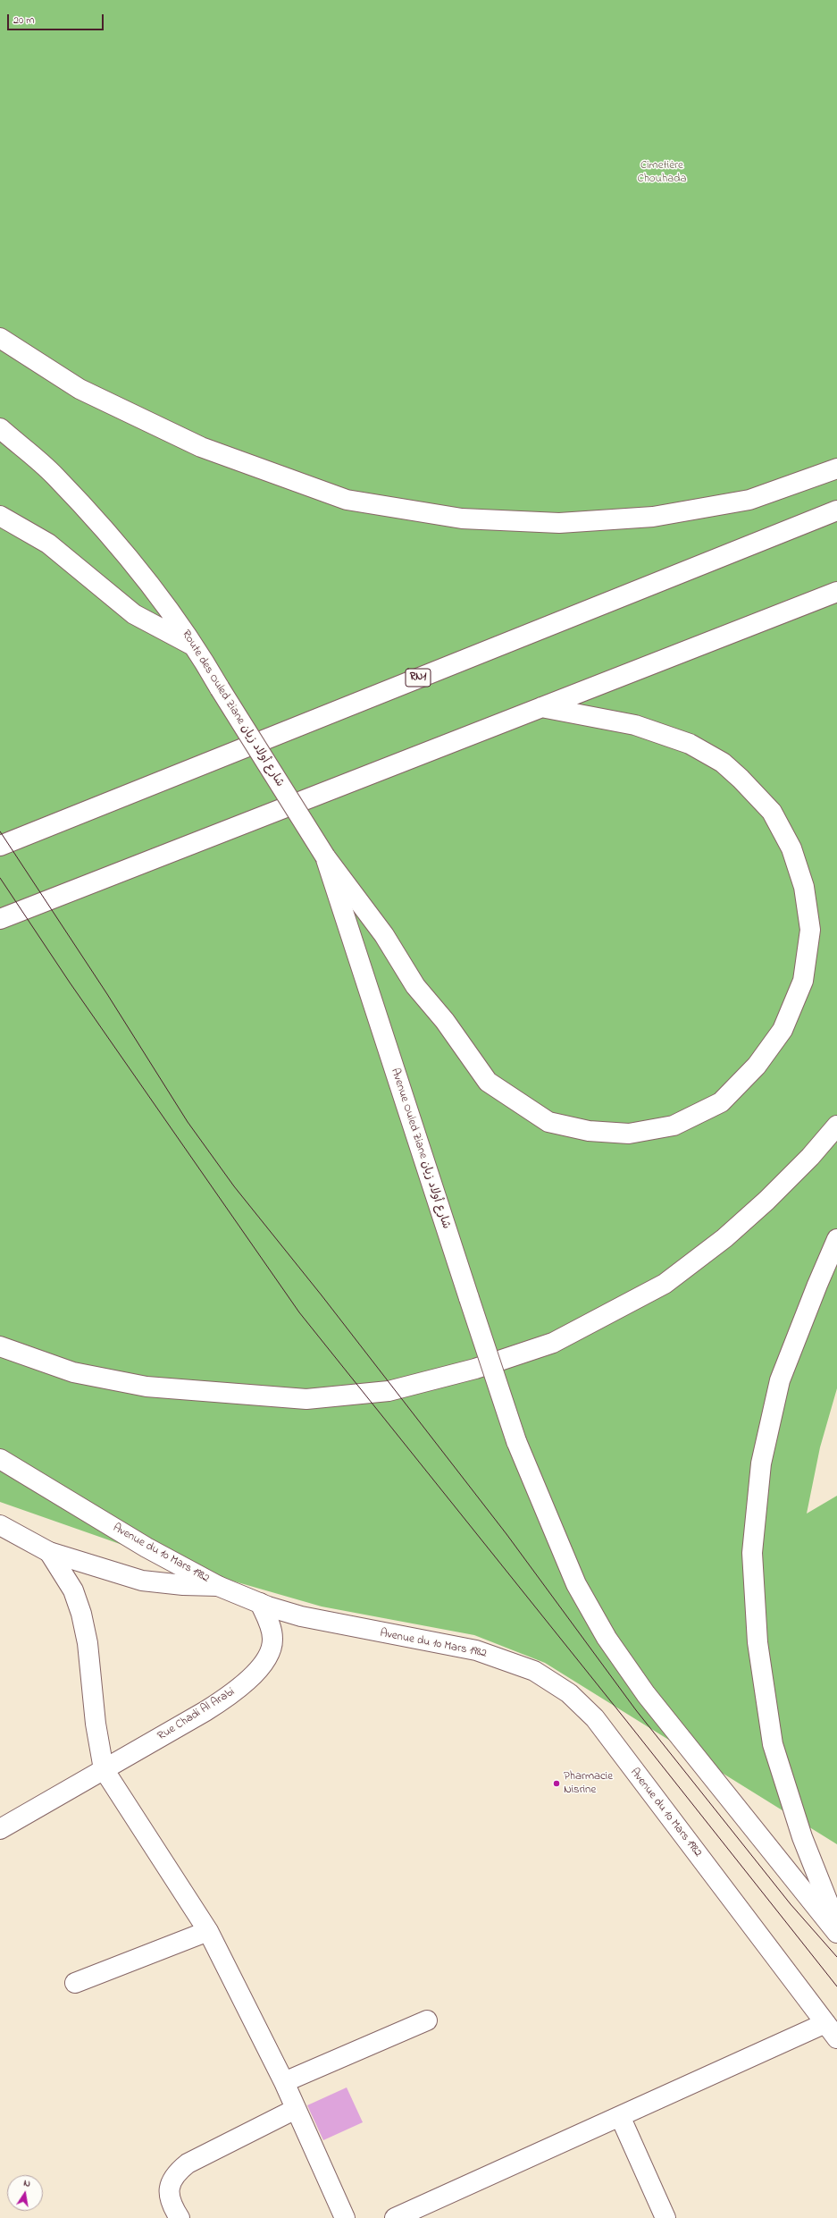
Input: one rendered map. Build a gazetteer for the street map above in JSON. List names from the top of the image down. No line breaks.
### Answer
{"streets":{"main road":["RN1","Route des Ouled Ziane شارع أولاد زيان","Avenue Ouled Ziane شارع أولاد زيان","Avenue du 10 Mars 1982","Rue Chadi Al Arabi"]},"crossings":[["Route des Ouled Ziane شارع أولاد زيان","Avenue Ouled Ziane شارع أولاد زيان"],["Avenue du 10 Mars 1982","Rue Chadi Al Arabi"]],"parks":["Cimetière Chouhada"],"places":["Pharmacie Nisrine"],"scale_bar":"20 m","north":"top"}
